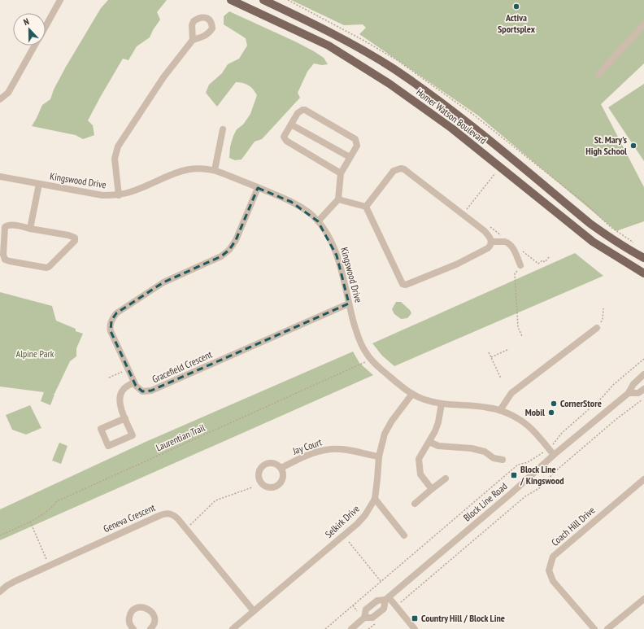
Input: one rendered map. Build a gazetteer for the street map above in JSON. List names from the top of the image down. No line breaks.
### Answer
{"streets":{"main road":["Homer Watson Boulevard"],"street":["Kingswood Drive","Gracefield Crescent","Jay Court","Block Line Road","Geneva Crescent","Selkirk Drive","Coach Hill Drive"],"path":["Laurentian Trail"]},"crossings":[["Kingswood Drive","Gracefield Crescent"],["Kingswood Drive","Laurentian Trail"],["Kingswood Drive","Block Line Road"],["Kingswood Drive","Selkirk Drive"],["Jay Court","Selkirk Drive"],["Geneva Crescent","Selkirk Drive"]],"parks":["Alpine Park"],"places":{"other":["Activa Sportsplex","St. Mary's High School","CornerStore","Mobil"],"transit":["Block Line / Kingswood","Country Hill / Block Line"]},"north":"top"}
